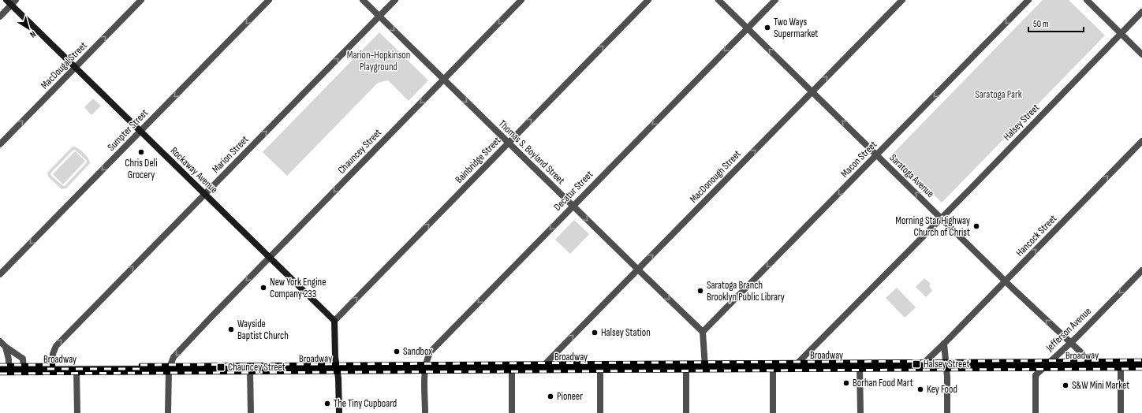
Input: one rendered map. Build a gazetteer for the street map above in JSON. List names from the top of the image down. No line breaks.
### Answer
{"streets":{"main road":["Rockaway Avenue","Broadway"],"street":["MacDougal Street","Halsey Street","Sumpter Street","Chauncey Street","Thomas S. Boyland Street","Marion Street","Macon Street","Bainbridge Street","Saratoga Avenue","MacDonough Street","Decatur Street","Hancock Street","Jefferson Avenue"]},"crossings":[["MacDougal Street","Rockaway Avenue"],["Halsey Street","Saratoga Avenue"],["Halsey Street","Broadway"],["Sumpter Street","Rockaway Avenue"],["Chauncey Street","Thomas S. Boyland Street"],["Chauncey Street","Rockaway Avenue"],["Chauncey Street","Broadway"],["Thomas S. Boyland Street","Marion Street"],["Thomas S. Boyland Street","Macon Street"],["Thomas S. Boyland Street","Bainbridge Street"],["Thomas S. Boyland Street","MacDonough Street"],["Thomas S. Boyland Street","Decatur Street"],["Marion Street","Rockaway Avenue"],["Marion Street","Broadway"],["Macon Street","Saratoga Avenue"],["Bainbridge Street","Rockaway Avenue"],["Saratoga Avenue","MacDonough Street"],["Saratoga Avenue","Decatur Street"],["Saratoga Avenue","Hancock Street"],["Saratoga Avenue","Jefferson Avenue"],["Saratoga Avenue","Broadway"],["MacDonough Street","Broadway"],["Decatur Street","Broadway"],["Hancock Street","Broadway"],["Jefferson Avenue","Broadway"]],"one_way":["MacDougal Street","Sumpter Street","Chauncey Street","Thomas S. Boyland Street","Marion Street","Macon Street","Bainbridge Street","Saratoga Avenue","MacDonough Street","Decatur Street","Hancock Street","Jefferson Avenue"],"parks":["Marion-Hopkinson Playground","Saratoga Park"],"places":{"other":["Two Ways Supermarket","Chris Deli Grocery","Morning Star Highway Church of Christ","New York Engine Company 233","Saratoga Branch Brooklyn Public Library","Wayside Baptist Church","Halsey Station","Sandbox","Borhan Food Mart","S&W Mini Market","Key Food","Pioneer","The Tiny Cupboard"],"transit":["Halsey Street","Chauncey Street"]},"scale_bar":"50 m","north":"bottom right"}
